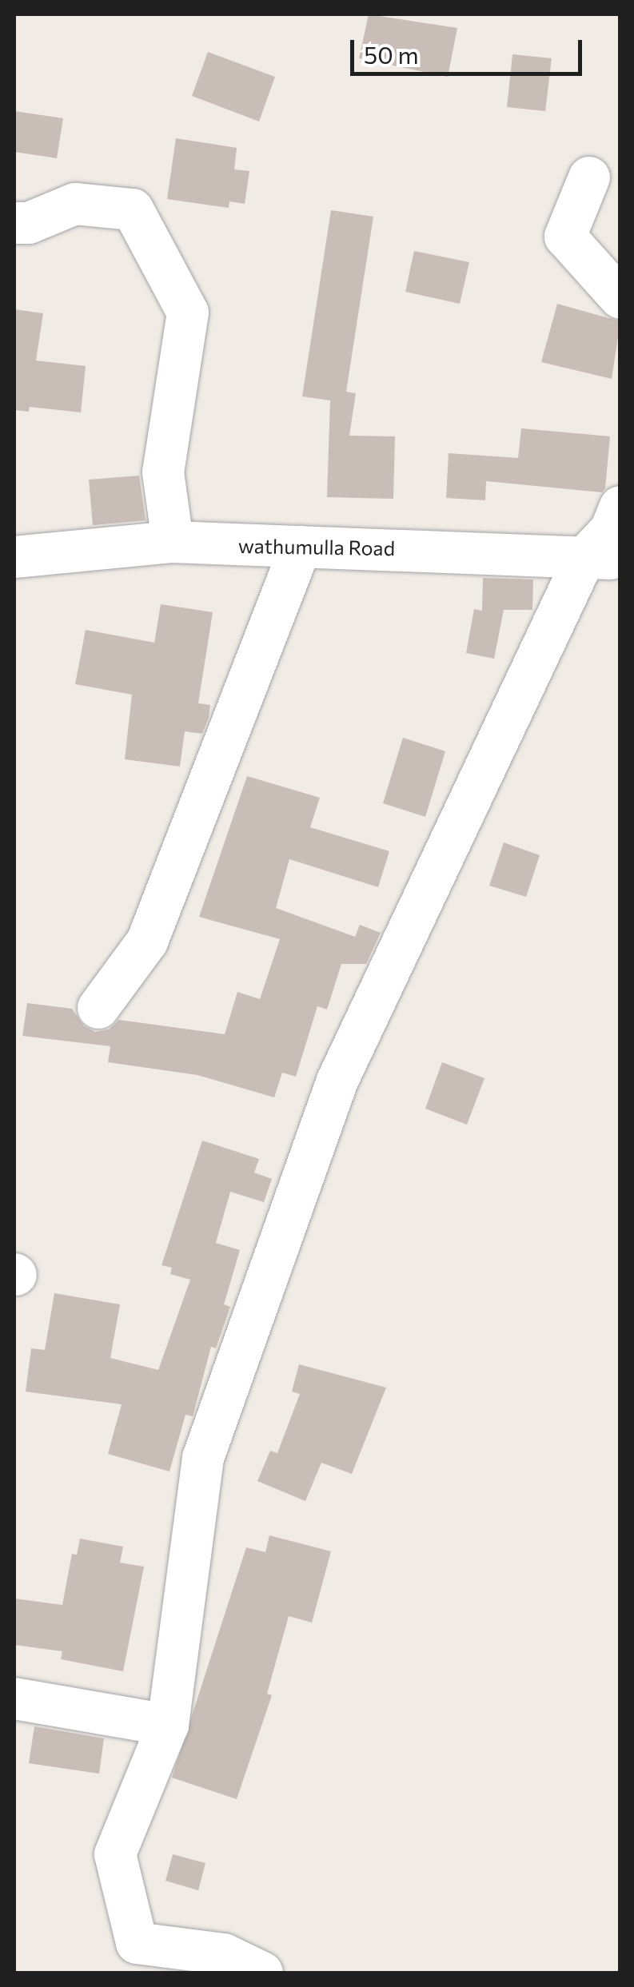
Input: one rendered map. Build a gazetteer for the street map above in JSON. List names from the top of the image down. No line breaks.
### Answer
{"streets":{"street":["wathumulla Road"]},"scale_bar":"50 m"}
